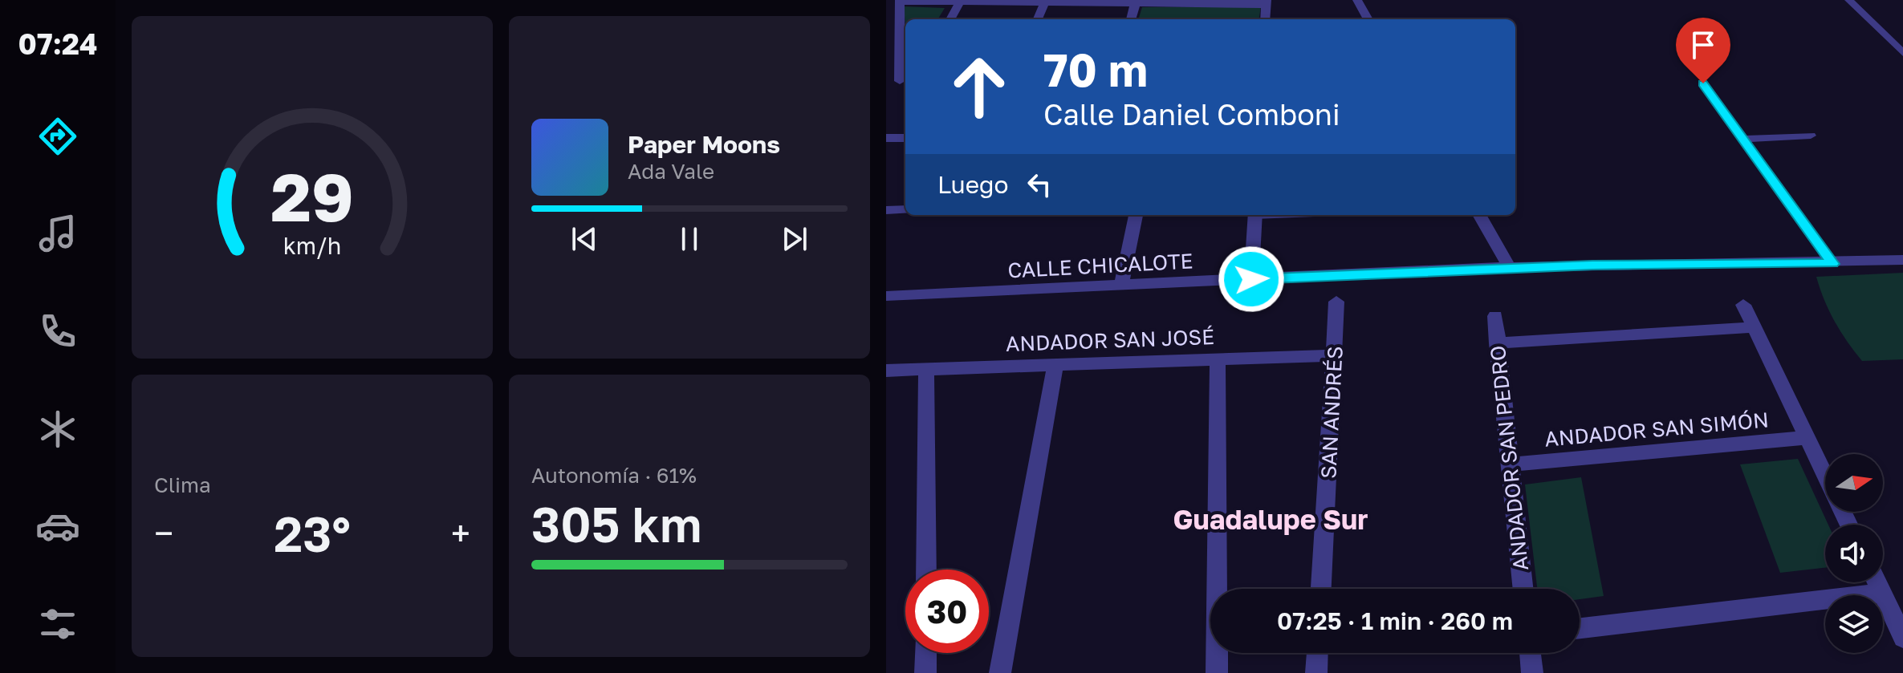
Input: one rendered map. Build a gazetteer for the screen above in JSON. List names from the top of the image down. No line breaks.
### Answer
{"streets":{"street":["CALLE CHICALOTE","ANDADOR SAN JOSÉ","SAN ANDRÉS","ANDADOR SAN SIMÓN","ANDADOR SAN PEDRO"]},"crossings":[["ANDADOR SAN JOSÉ","SAN ANDRÉS"],["ANDADOR SAN SIMÓN","ANDADOR SAN PEDRO"]],"districts":["Guadalupe Sur"],"north":"right","page":{"tabs":"07:24","turn":["70 m","Calle Daniel Comboni"],"song":["Paper Moons","Ada Vale"],"then":"Luego","tile":["Clima",["Autonomía · 61%","305 km"]],"heat":["−","23°","+"],"limit":"30","trip":"07:25 · 1 min · 260 m","gauge":["29","km/h"]}}
